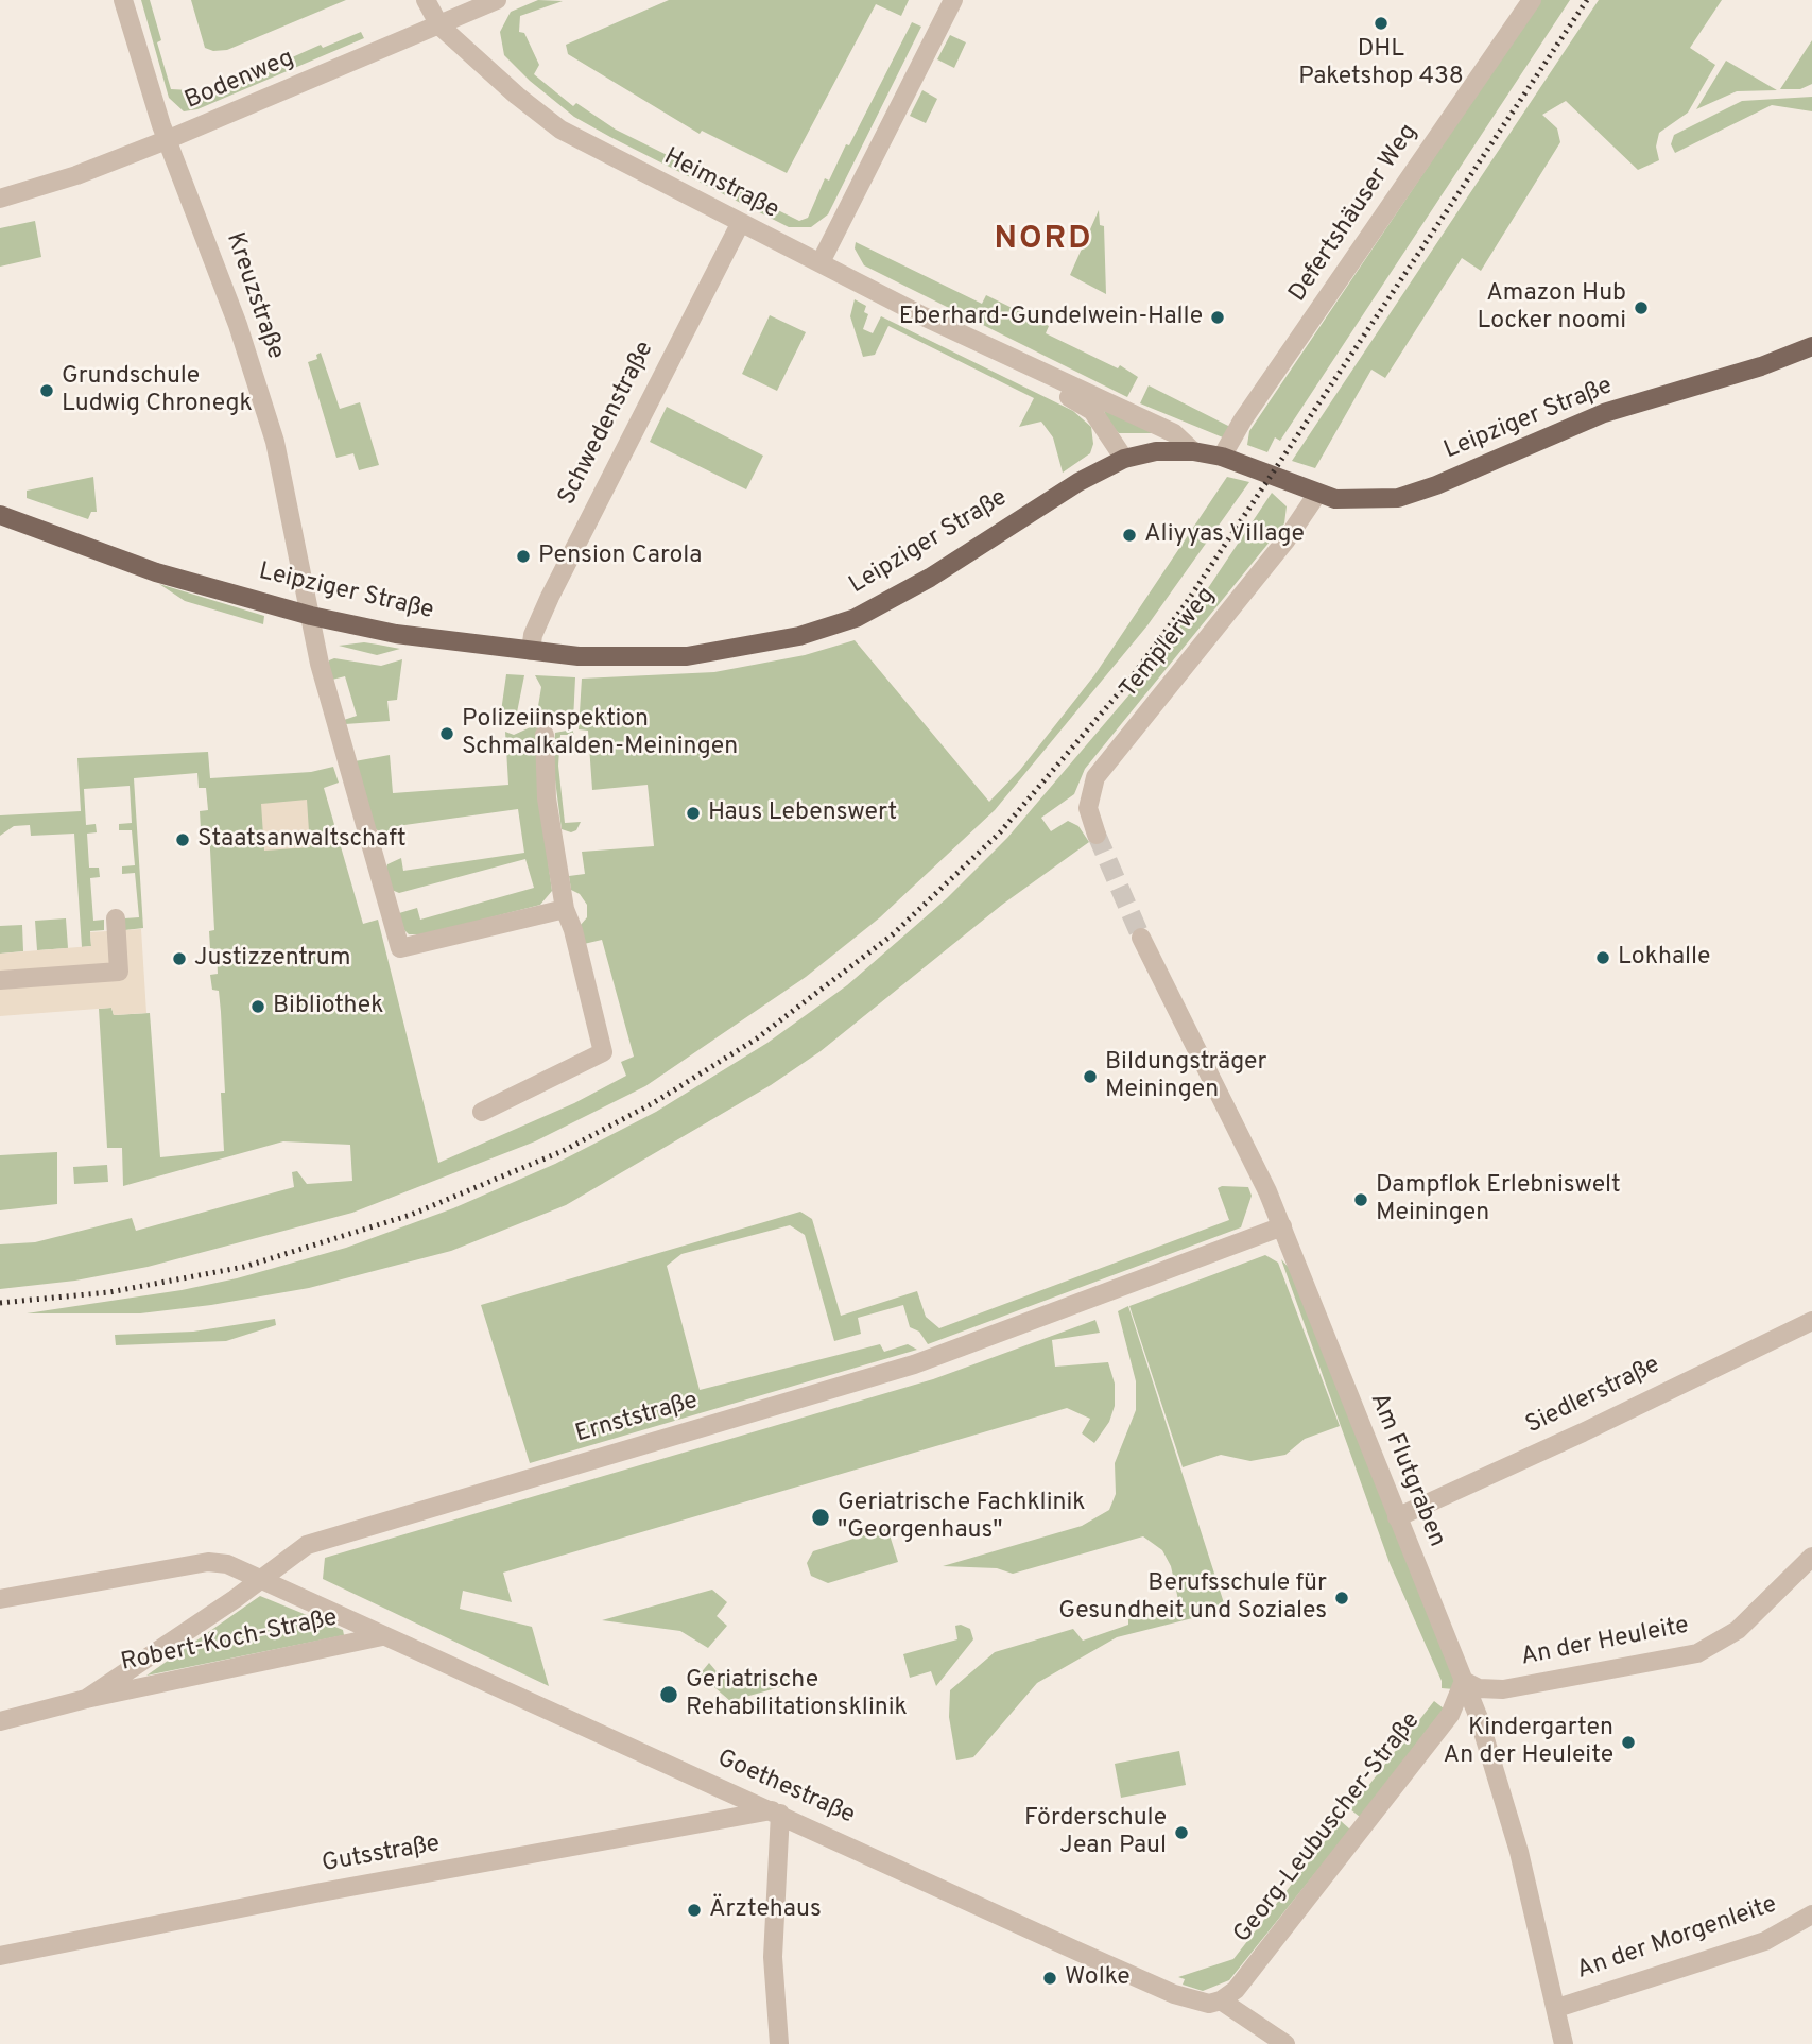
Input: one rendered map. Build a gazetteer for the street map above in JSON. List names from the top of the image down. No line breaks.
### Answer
{"streets":{"main road":["Leipziger Straße"],"street":["Bodenweg","Heimstraße","Defertshäuser Weg","Kreuzstraße","Schwedenstraße","Templerweg","Siedlerstraße","Ernststraße","Am Flutgraben","Robert-Koch-Straße","An der Heuleite","Goethestraße","Georg-Leubuscher-Straße","Gutsstraße","An der Morgenleite"]},"crossings":[["Bodenweg","Heimstraße"],["Bodenweg","Kreuzstraße"],["Heimstraße","Leipziger Straße"],["Heimstraße","Schwedenstraße"],["Defertshäuser Weg","Leipziger Straße"],["Kreuzstraße","Leipziger Straße"],["Leipziger Straße","Schwedenstraße"],["Leipziger Straße","Templerweg"],["Siedlerstraße","Am Flutgraben"],["Ernststraße","Am Flutgraben"],["Ernststraße","Robert-Koch-Straße"],["Ernststraße","Goethestraße"],["Am Flutgraben","An der Heuleite"],["Am Flutgraben","Georg-Leubuscher-Straße"],["Am Flutgraben","An der Morgenleite"],["Robert-Koch-Straße","Goethestraße"],["An der Heuleite","Georg-Leubuscher-Straße"],["Goethestraße","Georg-Leubuscher-Straße"],["Goethestraße","Gutsstraße"]],"districts":["NORD"],"places":["DHL Paketshop 438","Amazon Hub Locker noomi","Eberhard-Gundelwein-Halle","Grundschule Ludwig Chronegk","Aliyyas Village","Pension Carola","Polizeiinspektion Schmalkalden-Meiningen","Haus Lebenswert","Staatsanwaltschaft","Lokhalle","Justizzentrum","Bibliothek","Bildungsträger Meiningen","Dampflok Erlebniswelt Meiningen","Geriatrische Fachklinik \"Georgenhaus\"","Berufsschule für Gesundheit und Soziales","Geriatrische Rehabilitationsklinik","Kindergarten An der Heuleite","Förderschule Jean Paul","Ärztehaus","Wolke"]}
